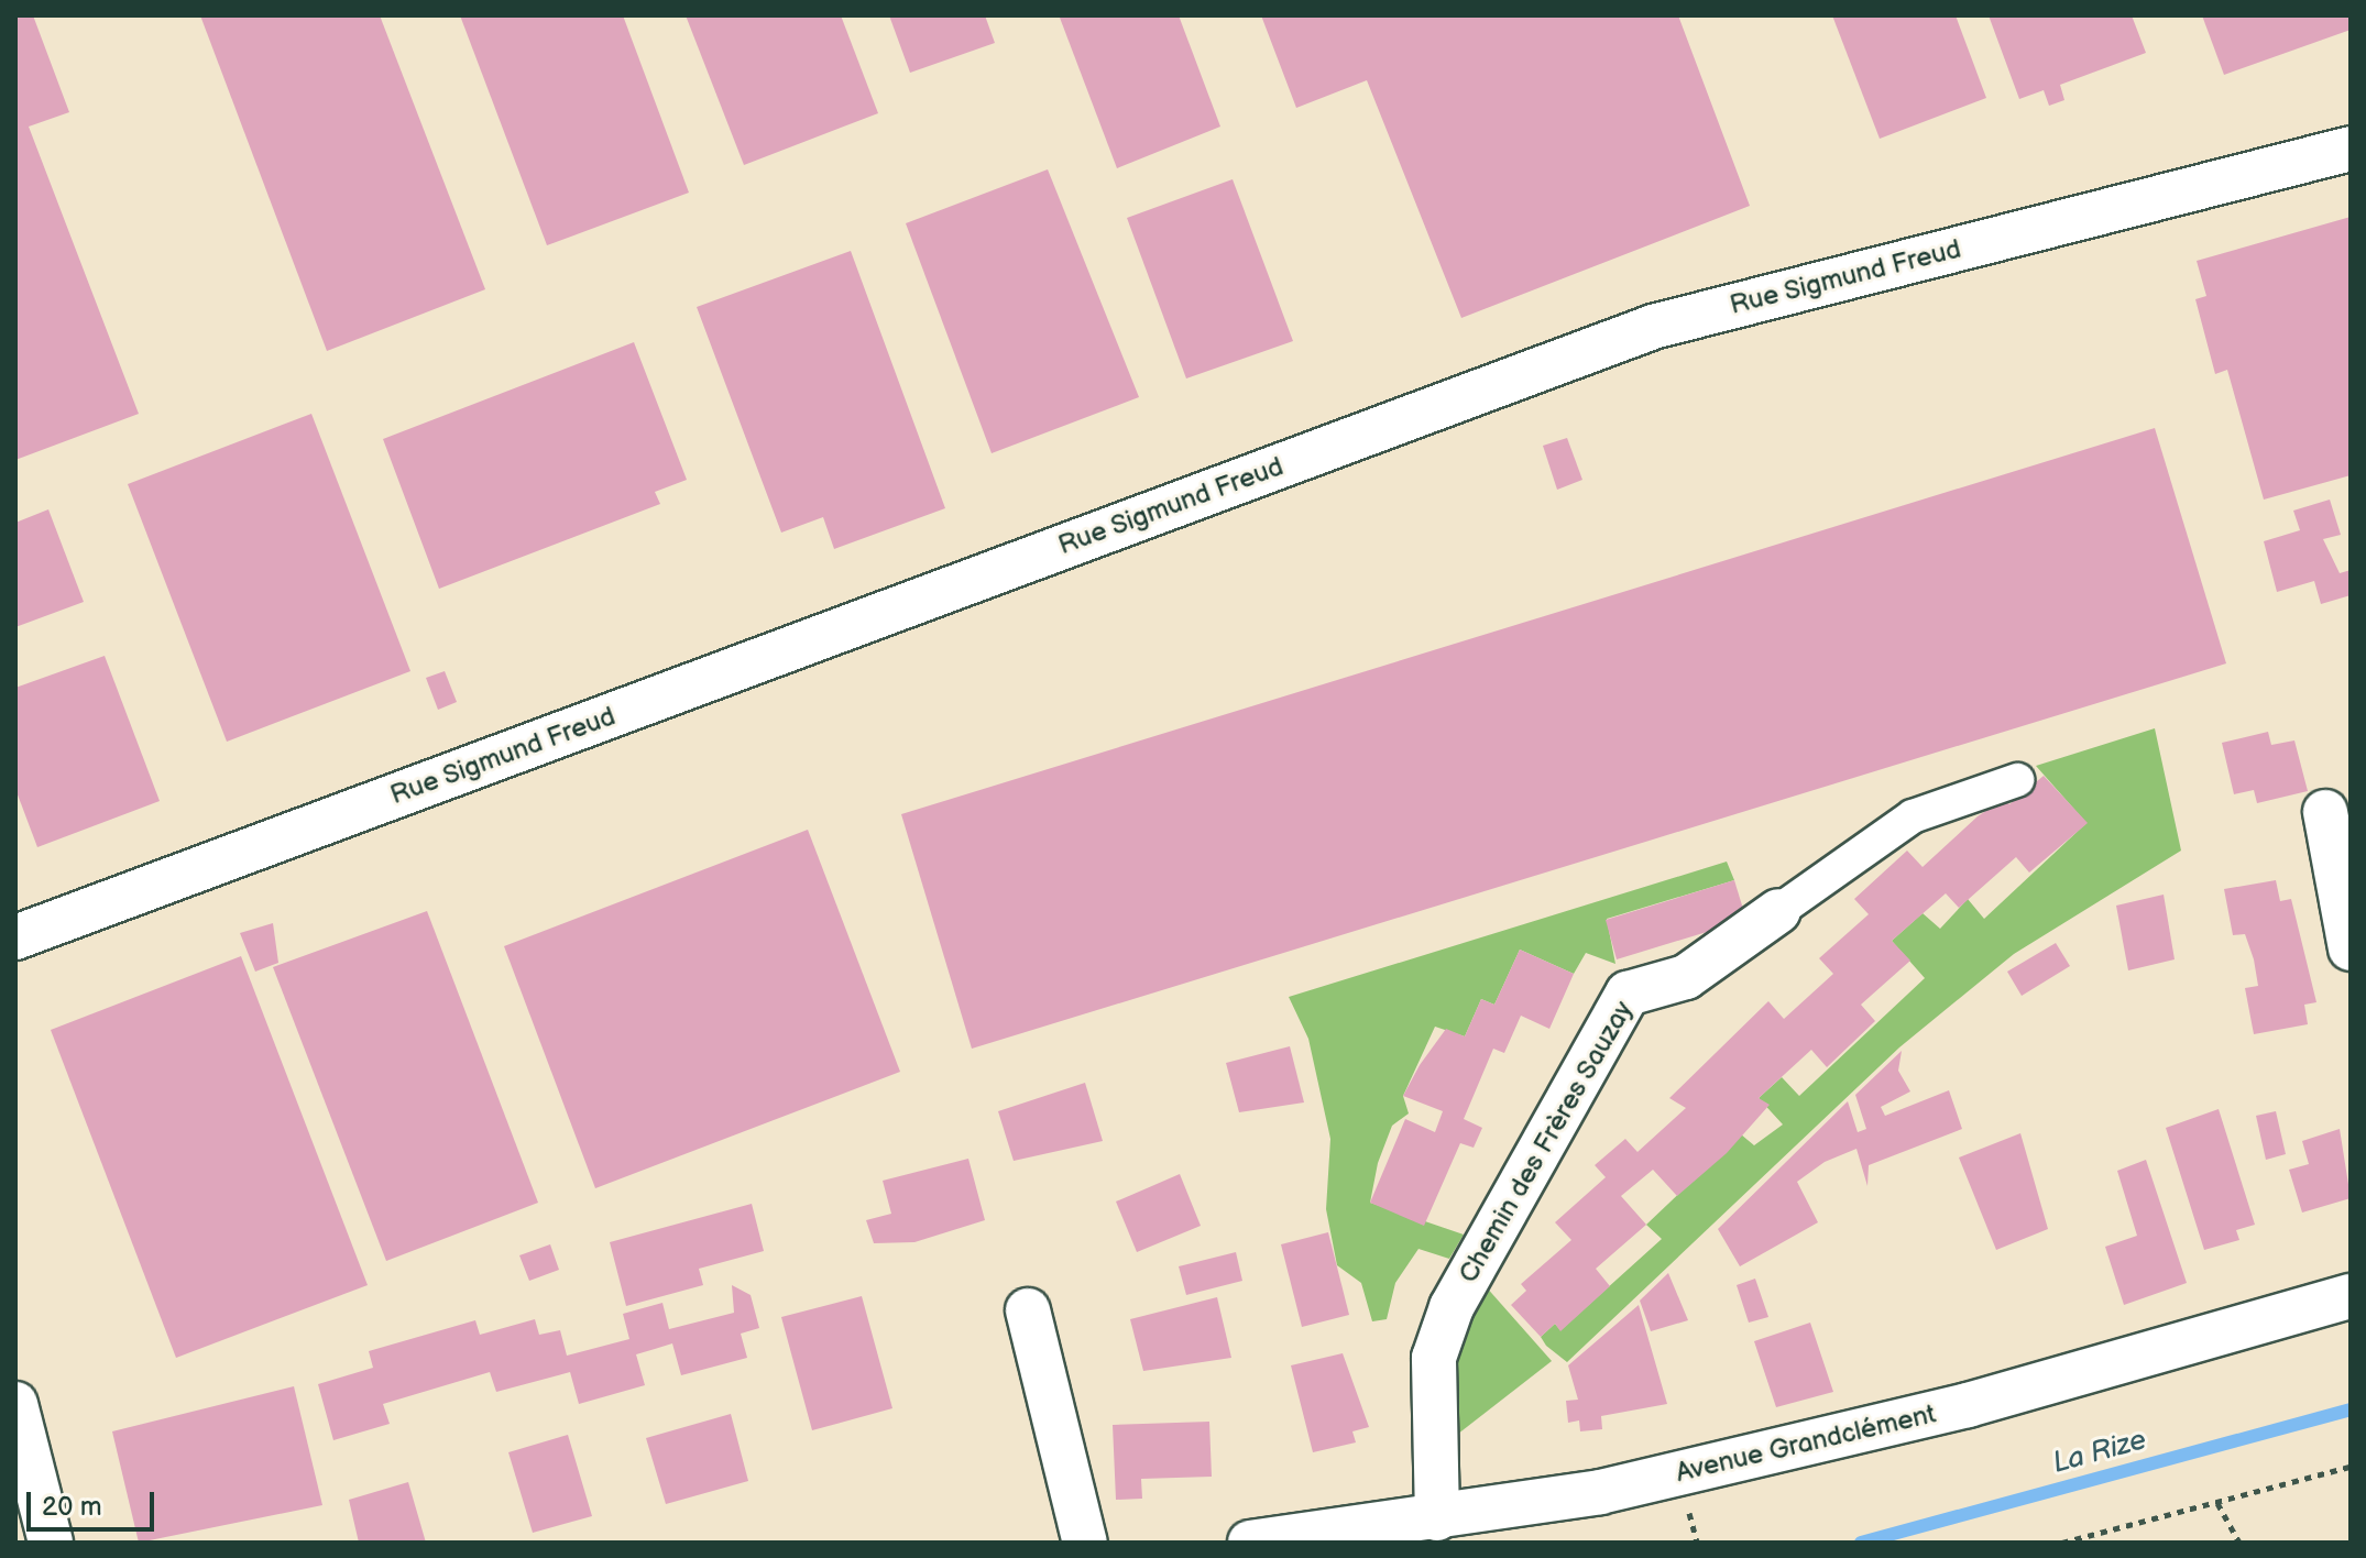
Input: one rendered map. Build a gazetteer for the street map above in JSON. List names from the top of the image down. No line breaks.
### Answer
{"streets":{"street":["Rue Sigmund Freud","Chemin des Frères Sauzay","Avenue Grandclément"]},"crossings":[["Chemin des Frères Sauzay","Avenue Grandclément"]],"water":["La Rize"],"scale_bar":"20 m"}
